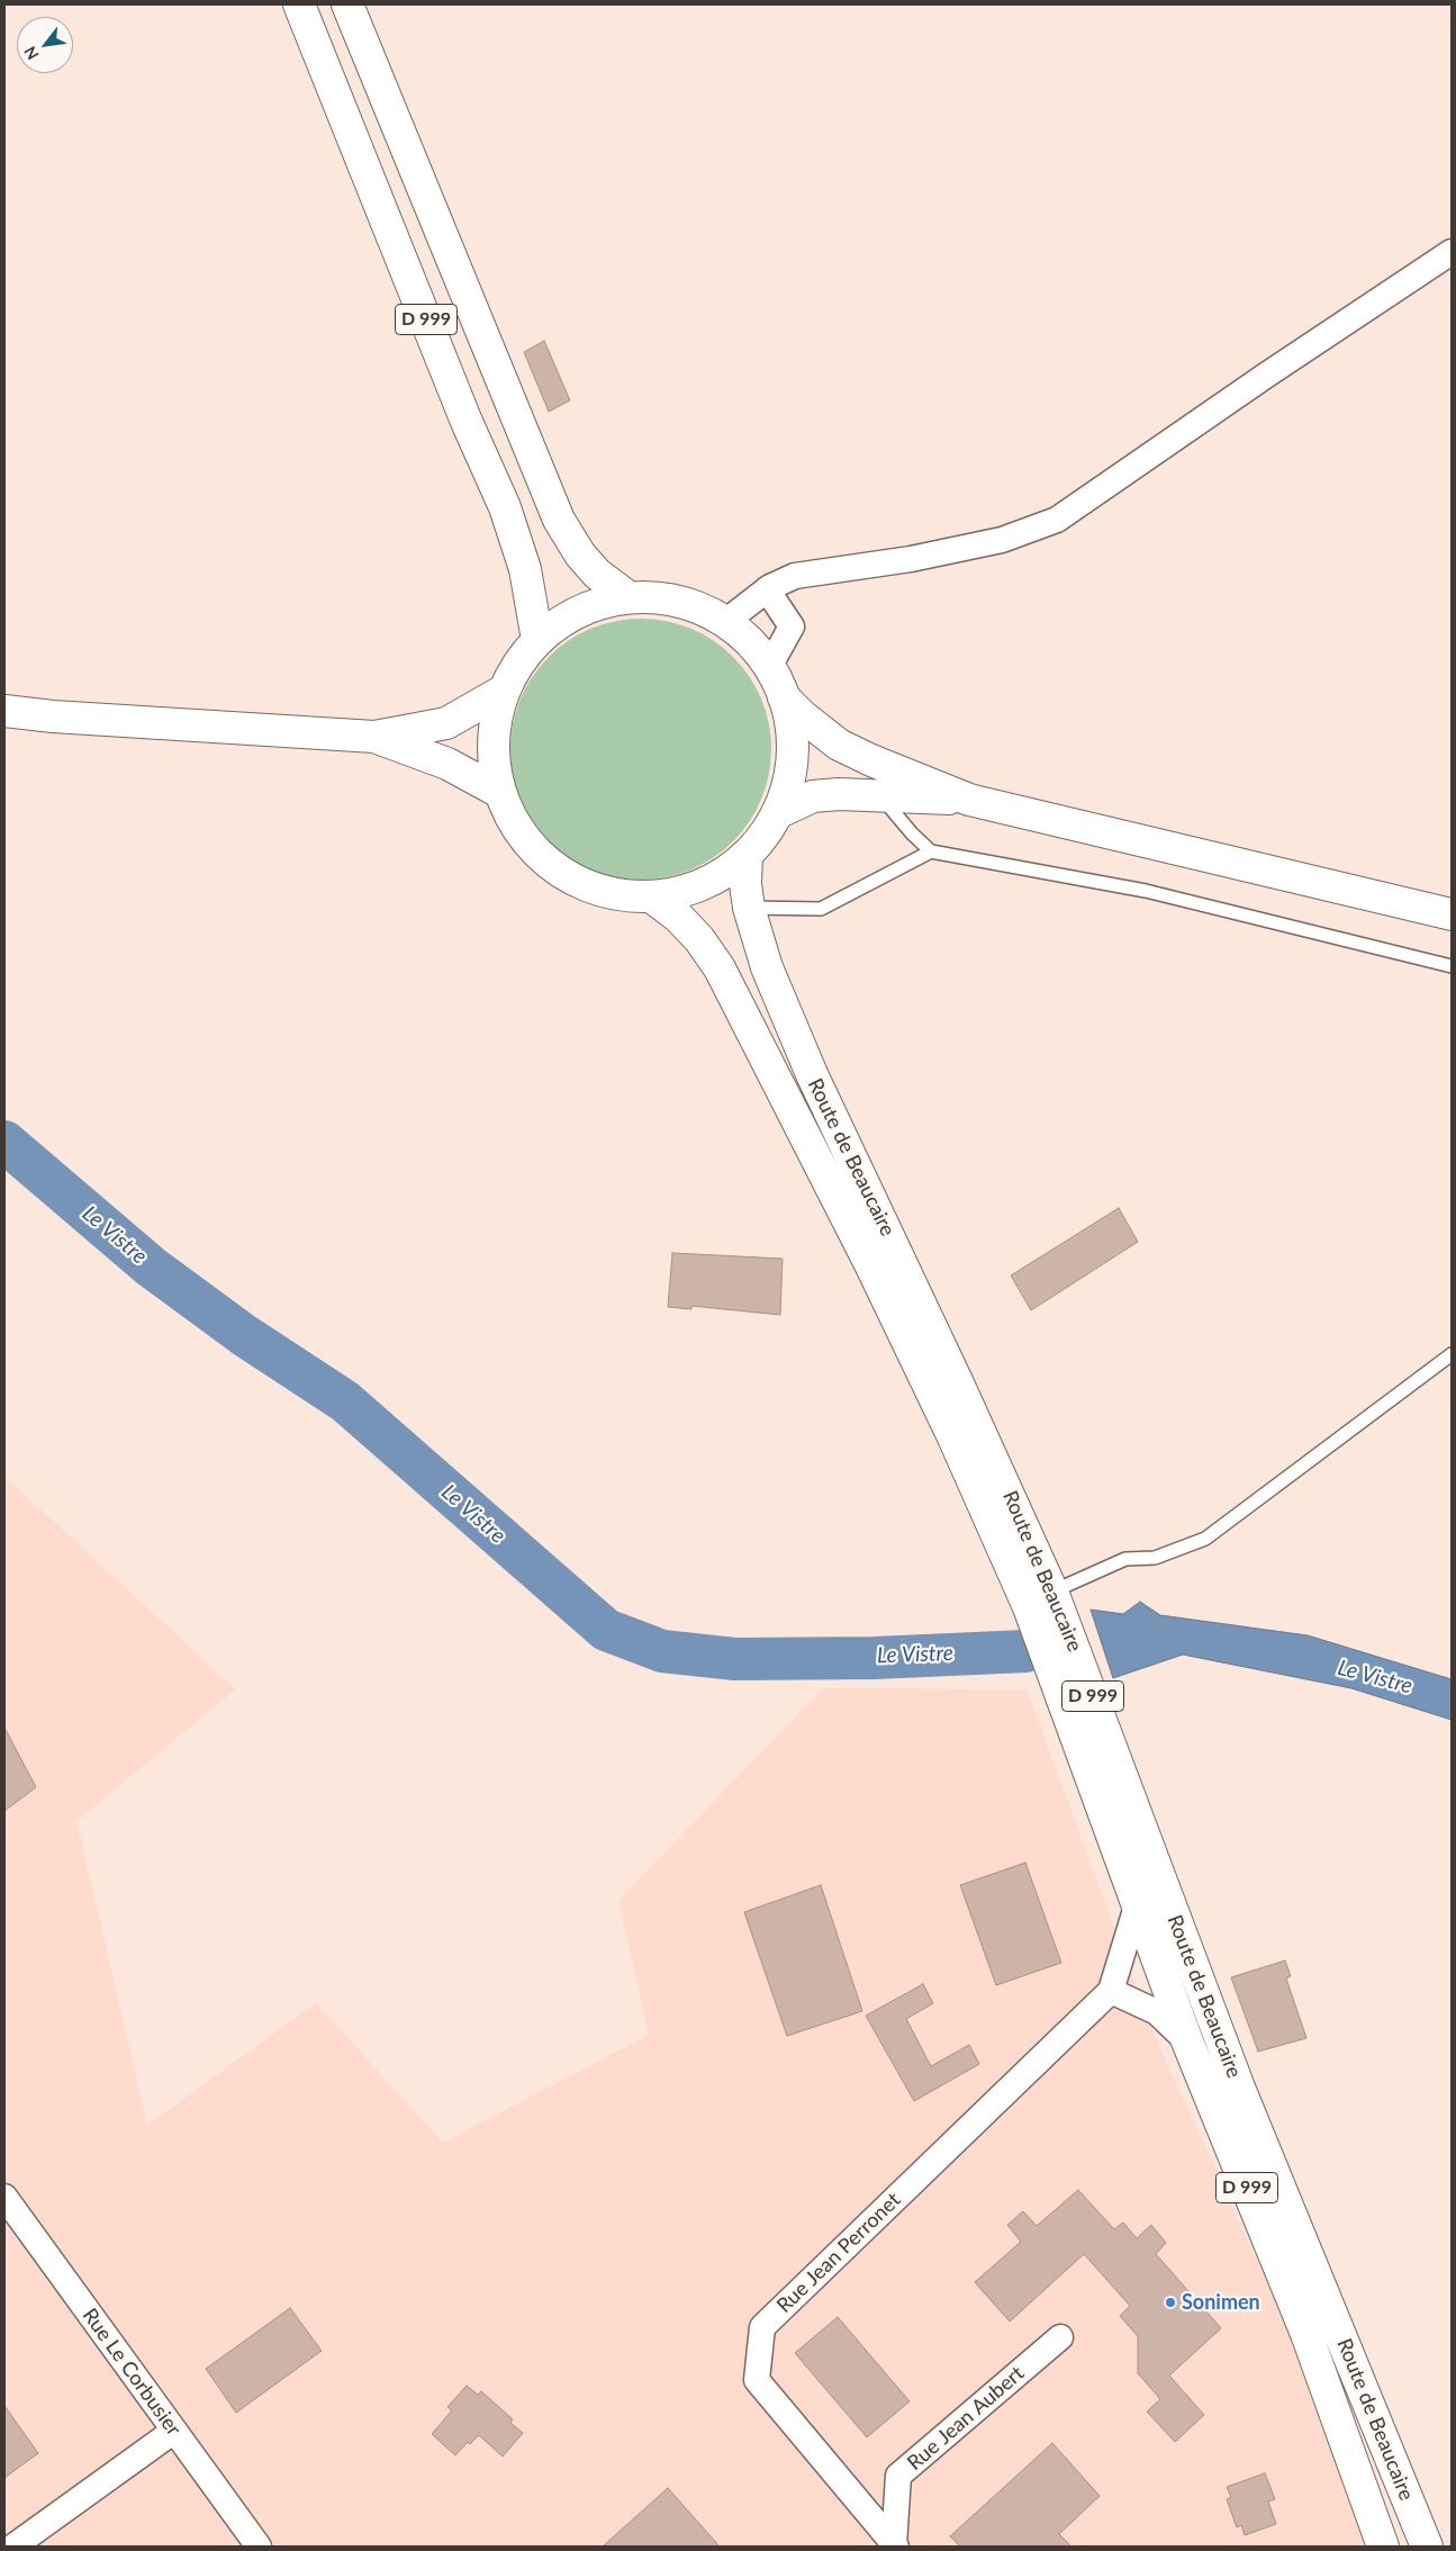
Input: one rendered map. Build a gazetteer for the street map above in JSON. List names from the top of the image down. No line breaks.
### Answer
{"streets":{"main road":["D 999","Route de Beaucaire"],"street":["Rue Jean Perronet","Rue Le Corbusier","Rue Jean Aubert"]},"crossings":[["Route de Beaucaire","Rue Jean Perronet"],["Rue Jean Perronet","Rue Jean Aubert"]],"water":["Le Vistre"],"places":["Sonimen"],"north":"bottom left"}
